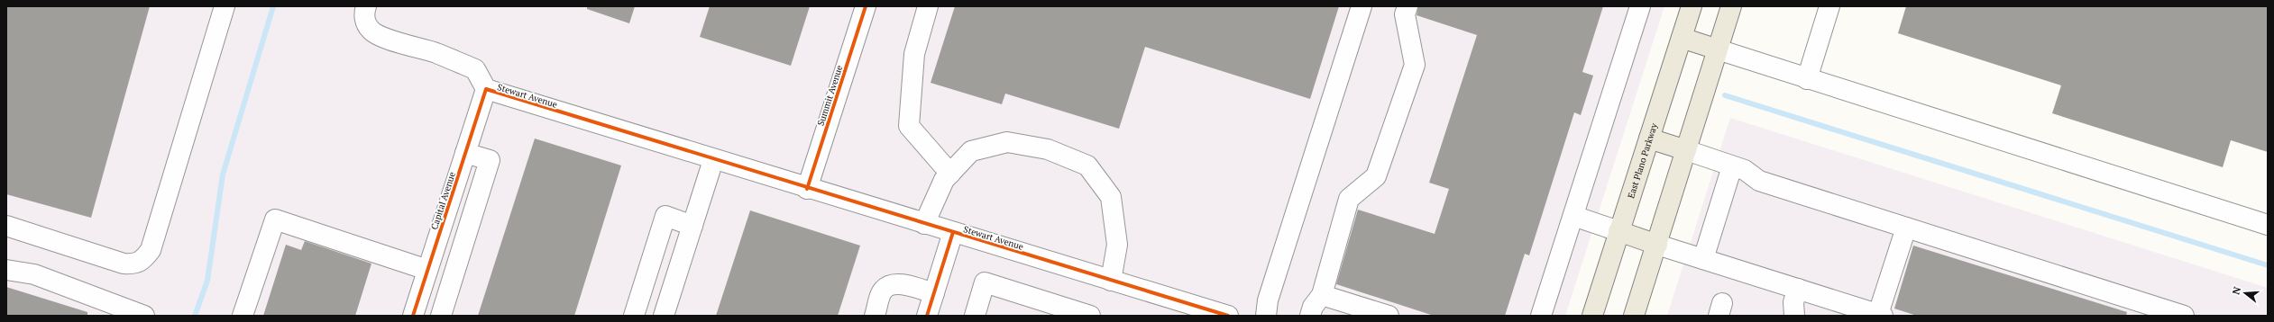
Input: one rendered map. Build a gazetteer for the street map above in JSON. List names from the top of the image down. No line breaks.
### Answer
{"streets":{"main road":["East Plano Parkway"],"street":["Stewart Avenue","Summit Avenue","Capital Avenue"]},"crossings":[["Stewart Avenue","Summit Avenue"],["Stewart Avenue","Capital Avenue"]],"north":"left"}
